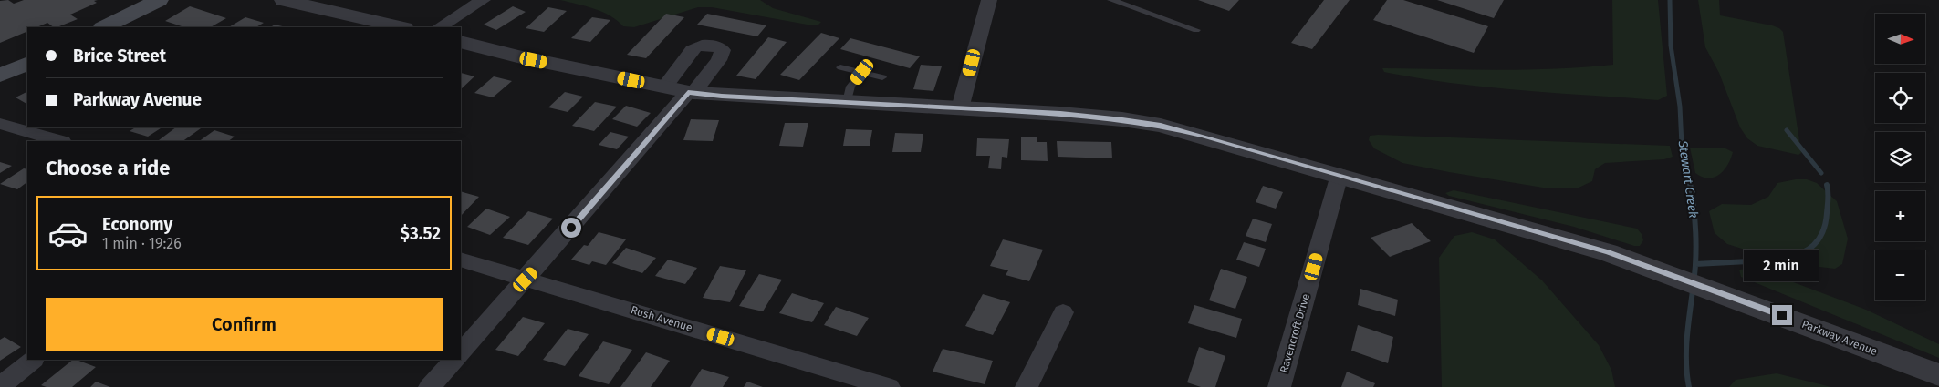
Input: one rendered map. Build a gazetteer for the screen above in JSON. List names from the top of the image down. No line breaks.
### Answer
{"streets":{"street":["Rush Avenue","Ravencroft Drive","Parkway Avenue"]},"crossings":[["Ravencroft Drive","Parkway Avenue"]],"water":["Stewart Creek"],"north":"right","page":{"map_buttons":["+","−"],"banner":["Brice Street","Parkway Avenue"],"heading":"Choose a ride","list":[{"name":"Economy","note":"1 min · 19:26","value":"$3.52"}],"bubble":"2 min","buttons":"Confirm"}}
